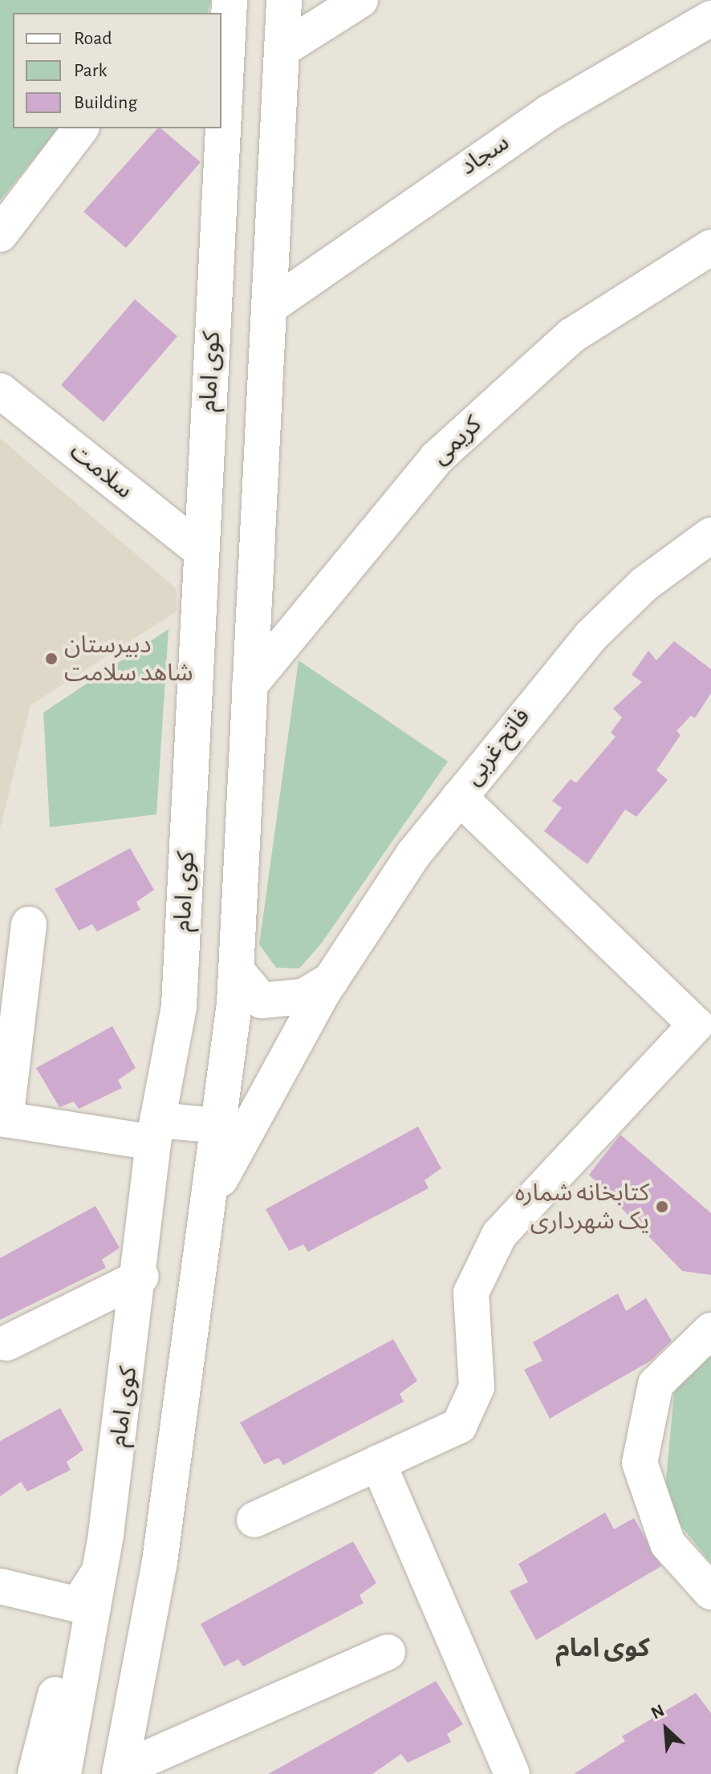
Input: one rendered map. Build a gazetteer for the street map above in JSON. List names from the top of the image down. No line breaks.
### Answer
{"streets":{"street":["سجاد","کوی امام","کریمی","سلامت","فاتح غربی"]},"crossings":[["کوی امام","سلامت"]],"districts":["کوی امام"],"places":["دبیرستان شاهد سلامت","کتابخانه شماره یک شهرداری"],"legend":["Road","Park","Building"],"north":"top left"}
